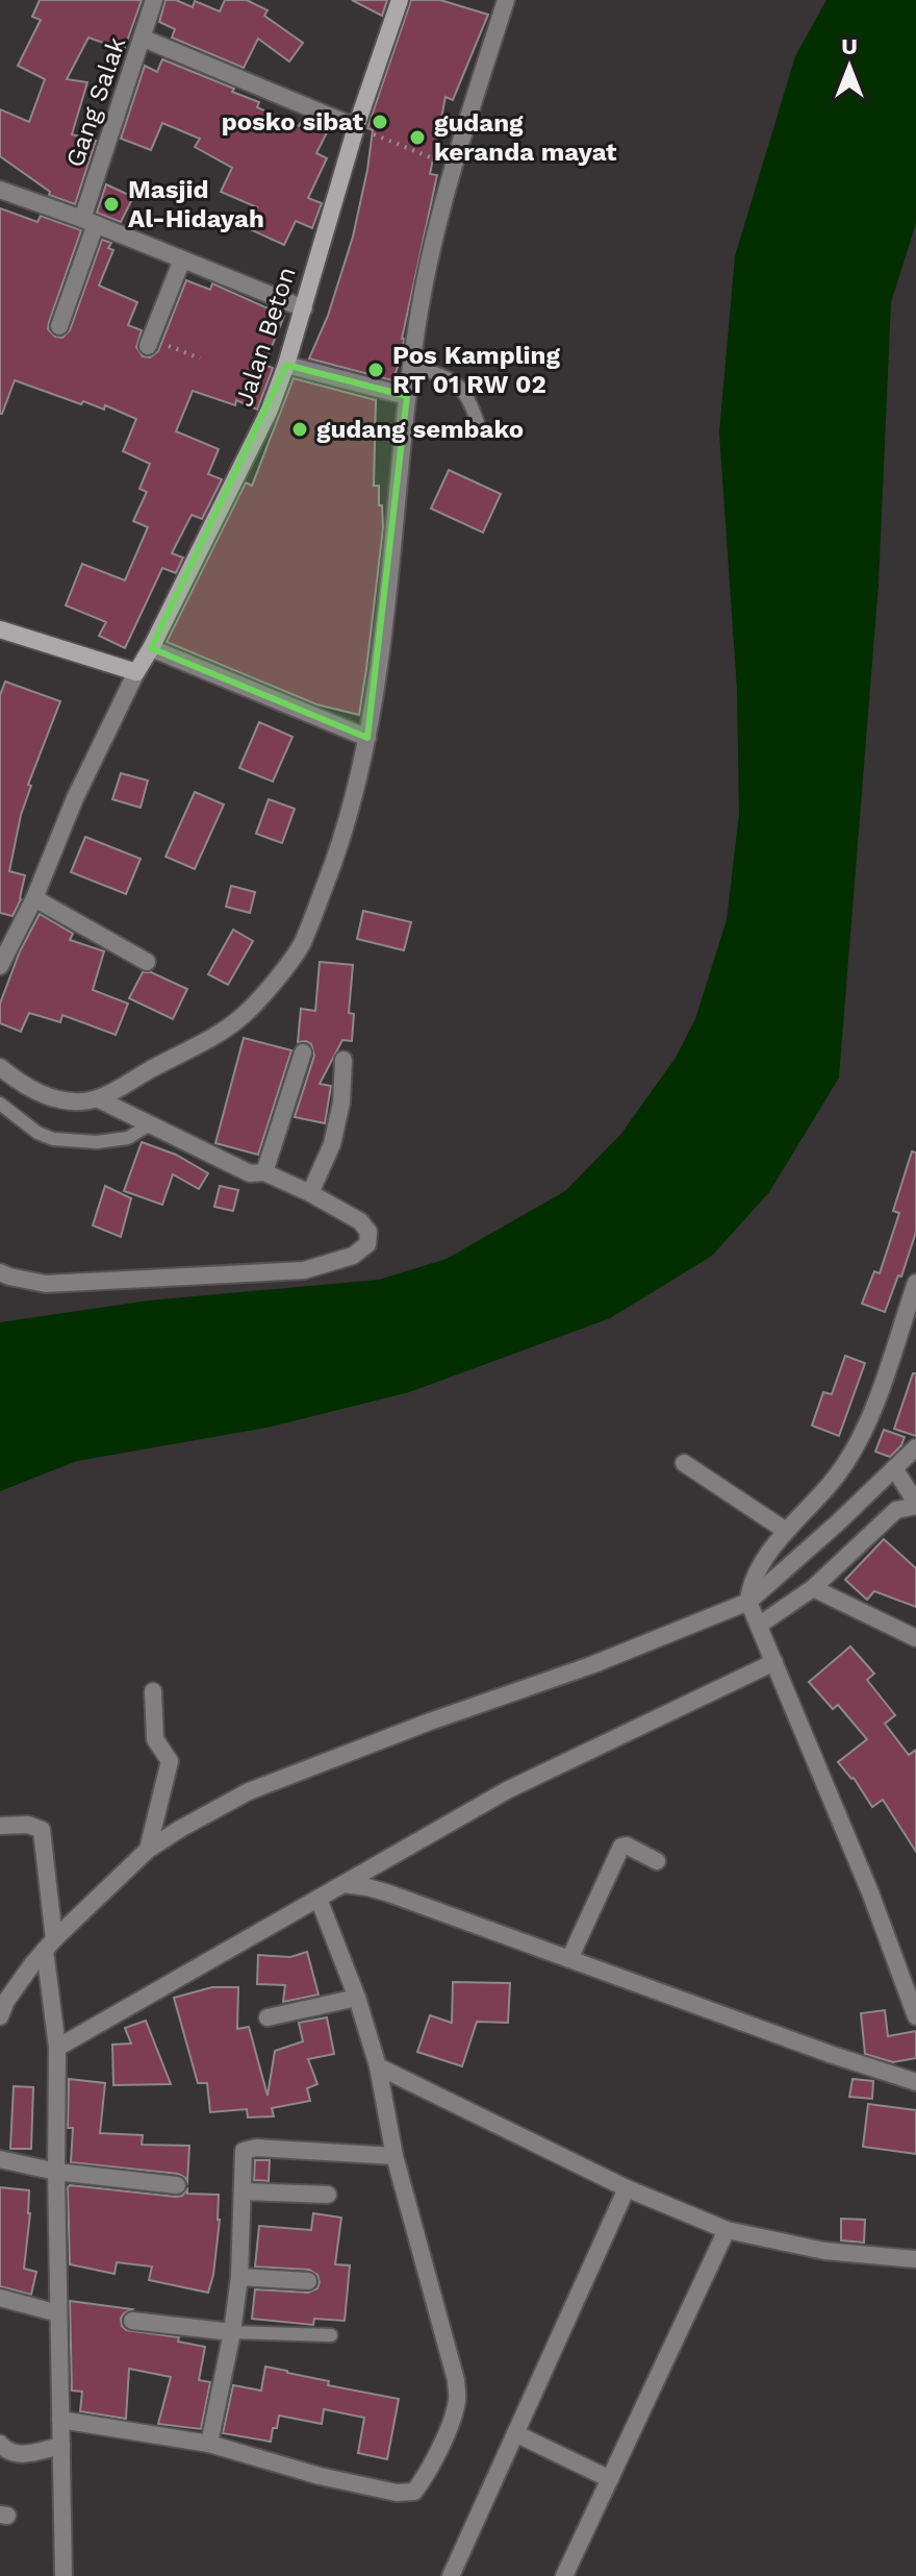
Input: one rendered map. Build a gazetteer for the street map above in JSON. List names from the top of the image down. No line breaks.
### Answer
{"streets":{"main road":["Jalan Beton"],"street":["Gang Salak"]},"places":["posko sibat","gudang keranda mayat","Masjid Al-Hidayah","Pos Kampling RT 01 RW 02","gudang sembako"],"north":"top"}
